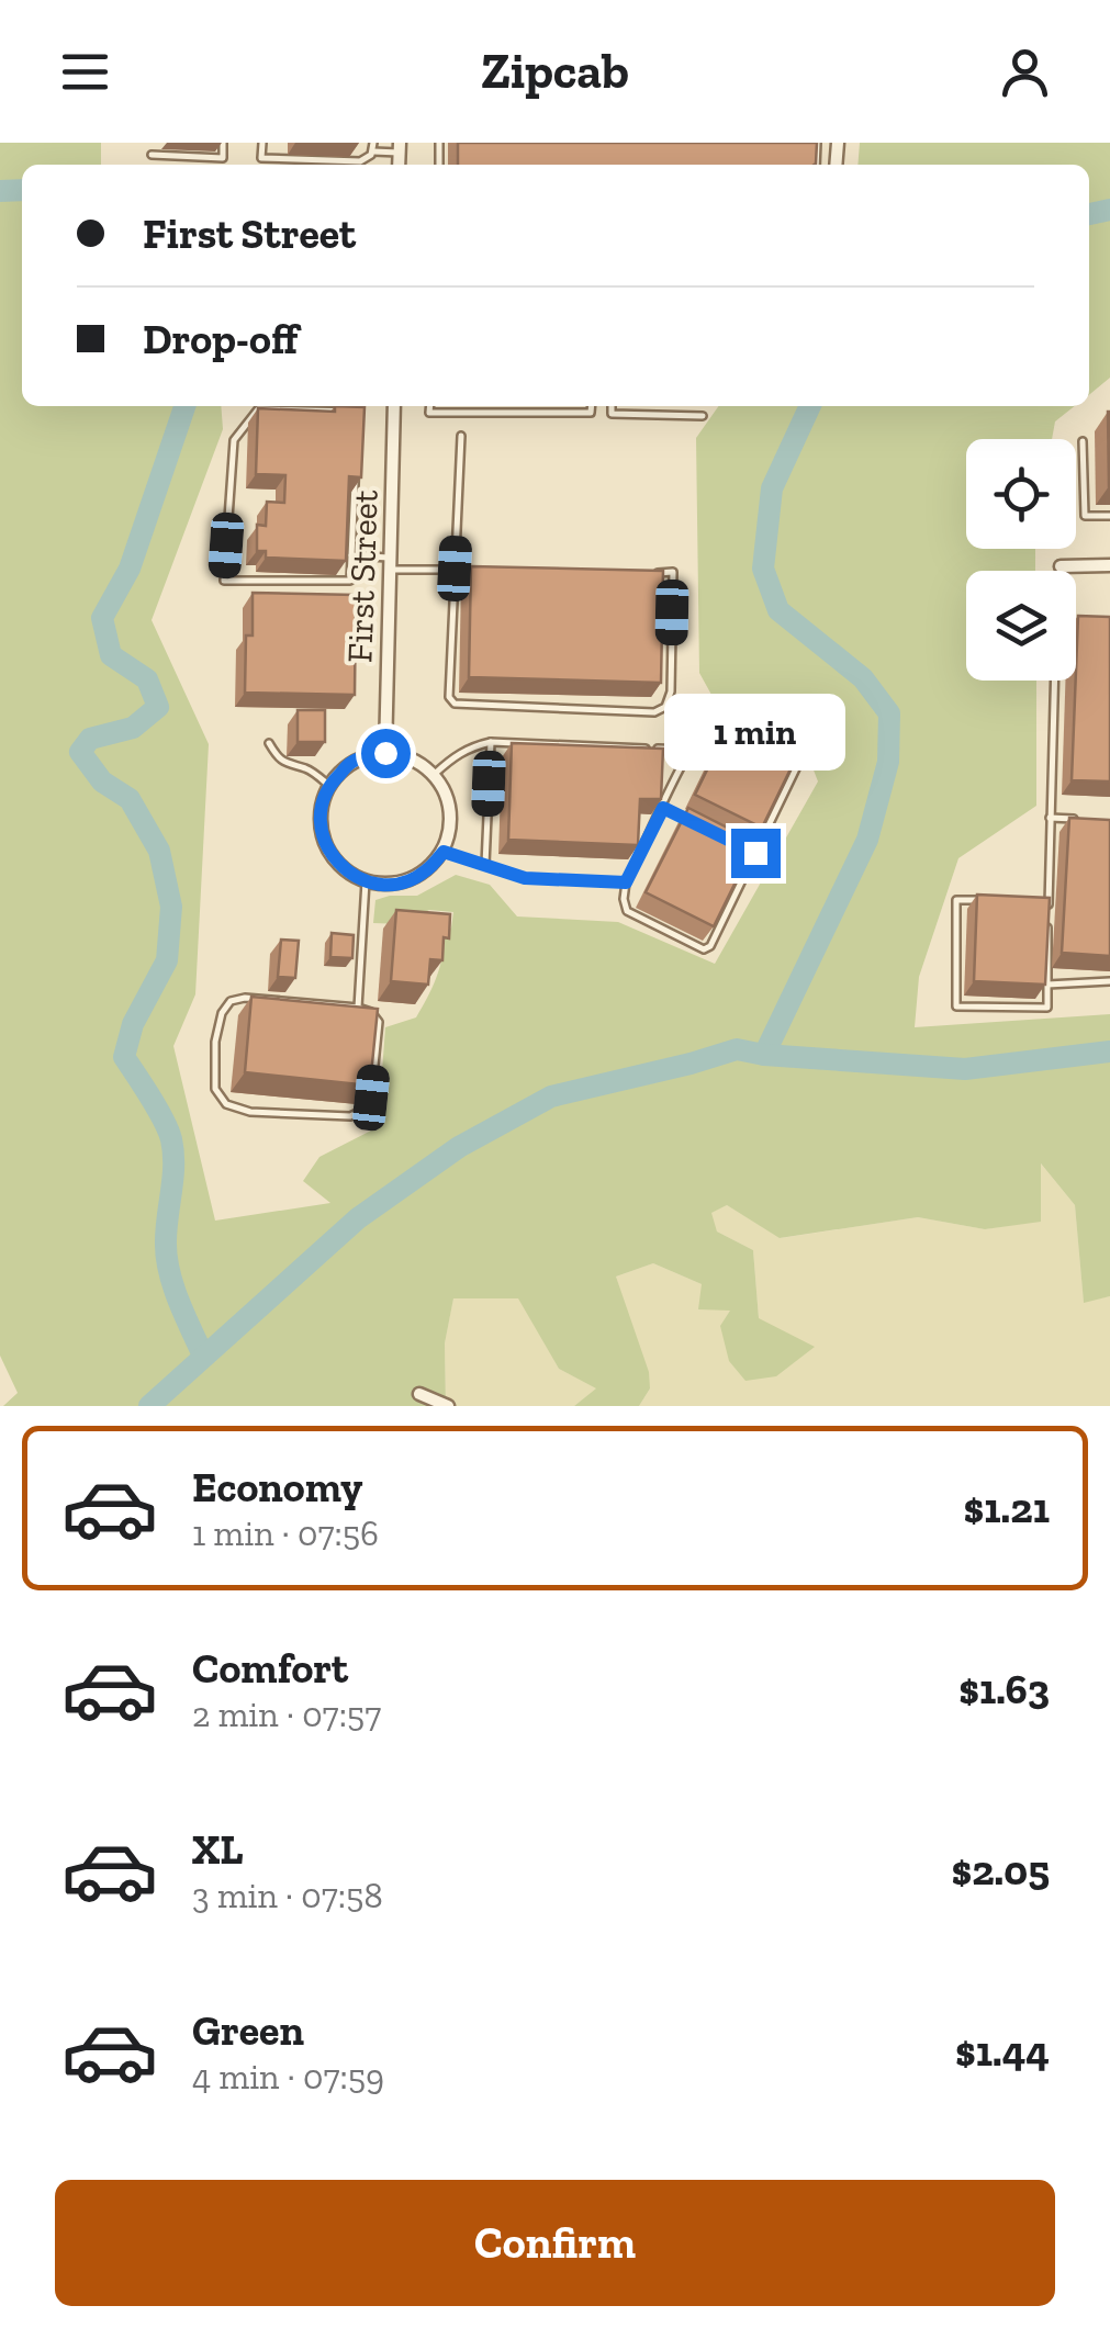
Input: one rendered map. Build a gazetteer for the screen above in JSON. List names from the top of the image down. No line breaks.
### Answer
{"streets":{"street":["First Street"]},"page":{"header":"Zipcab","banner":["First Street","Drop-off"],"bubble":"1 min","list":[{"name":"Economy","note":"1 min · 07:56","value":"$1.21"},{"name":"Comfort","note":"2 min · 07:57","value":"$1.63"},{"name":"XL","note":"3 min · 07:58","value":"$2.05"},{"name":"Green","note":"4 min · 07:59","value":"$1.44"}],"buttons":"Confirm"}}
